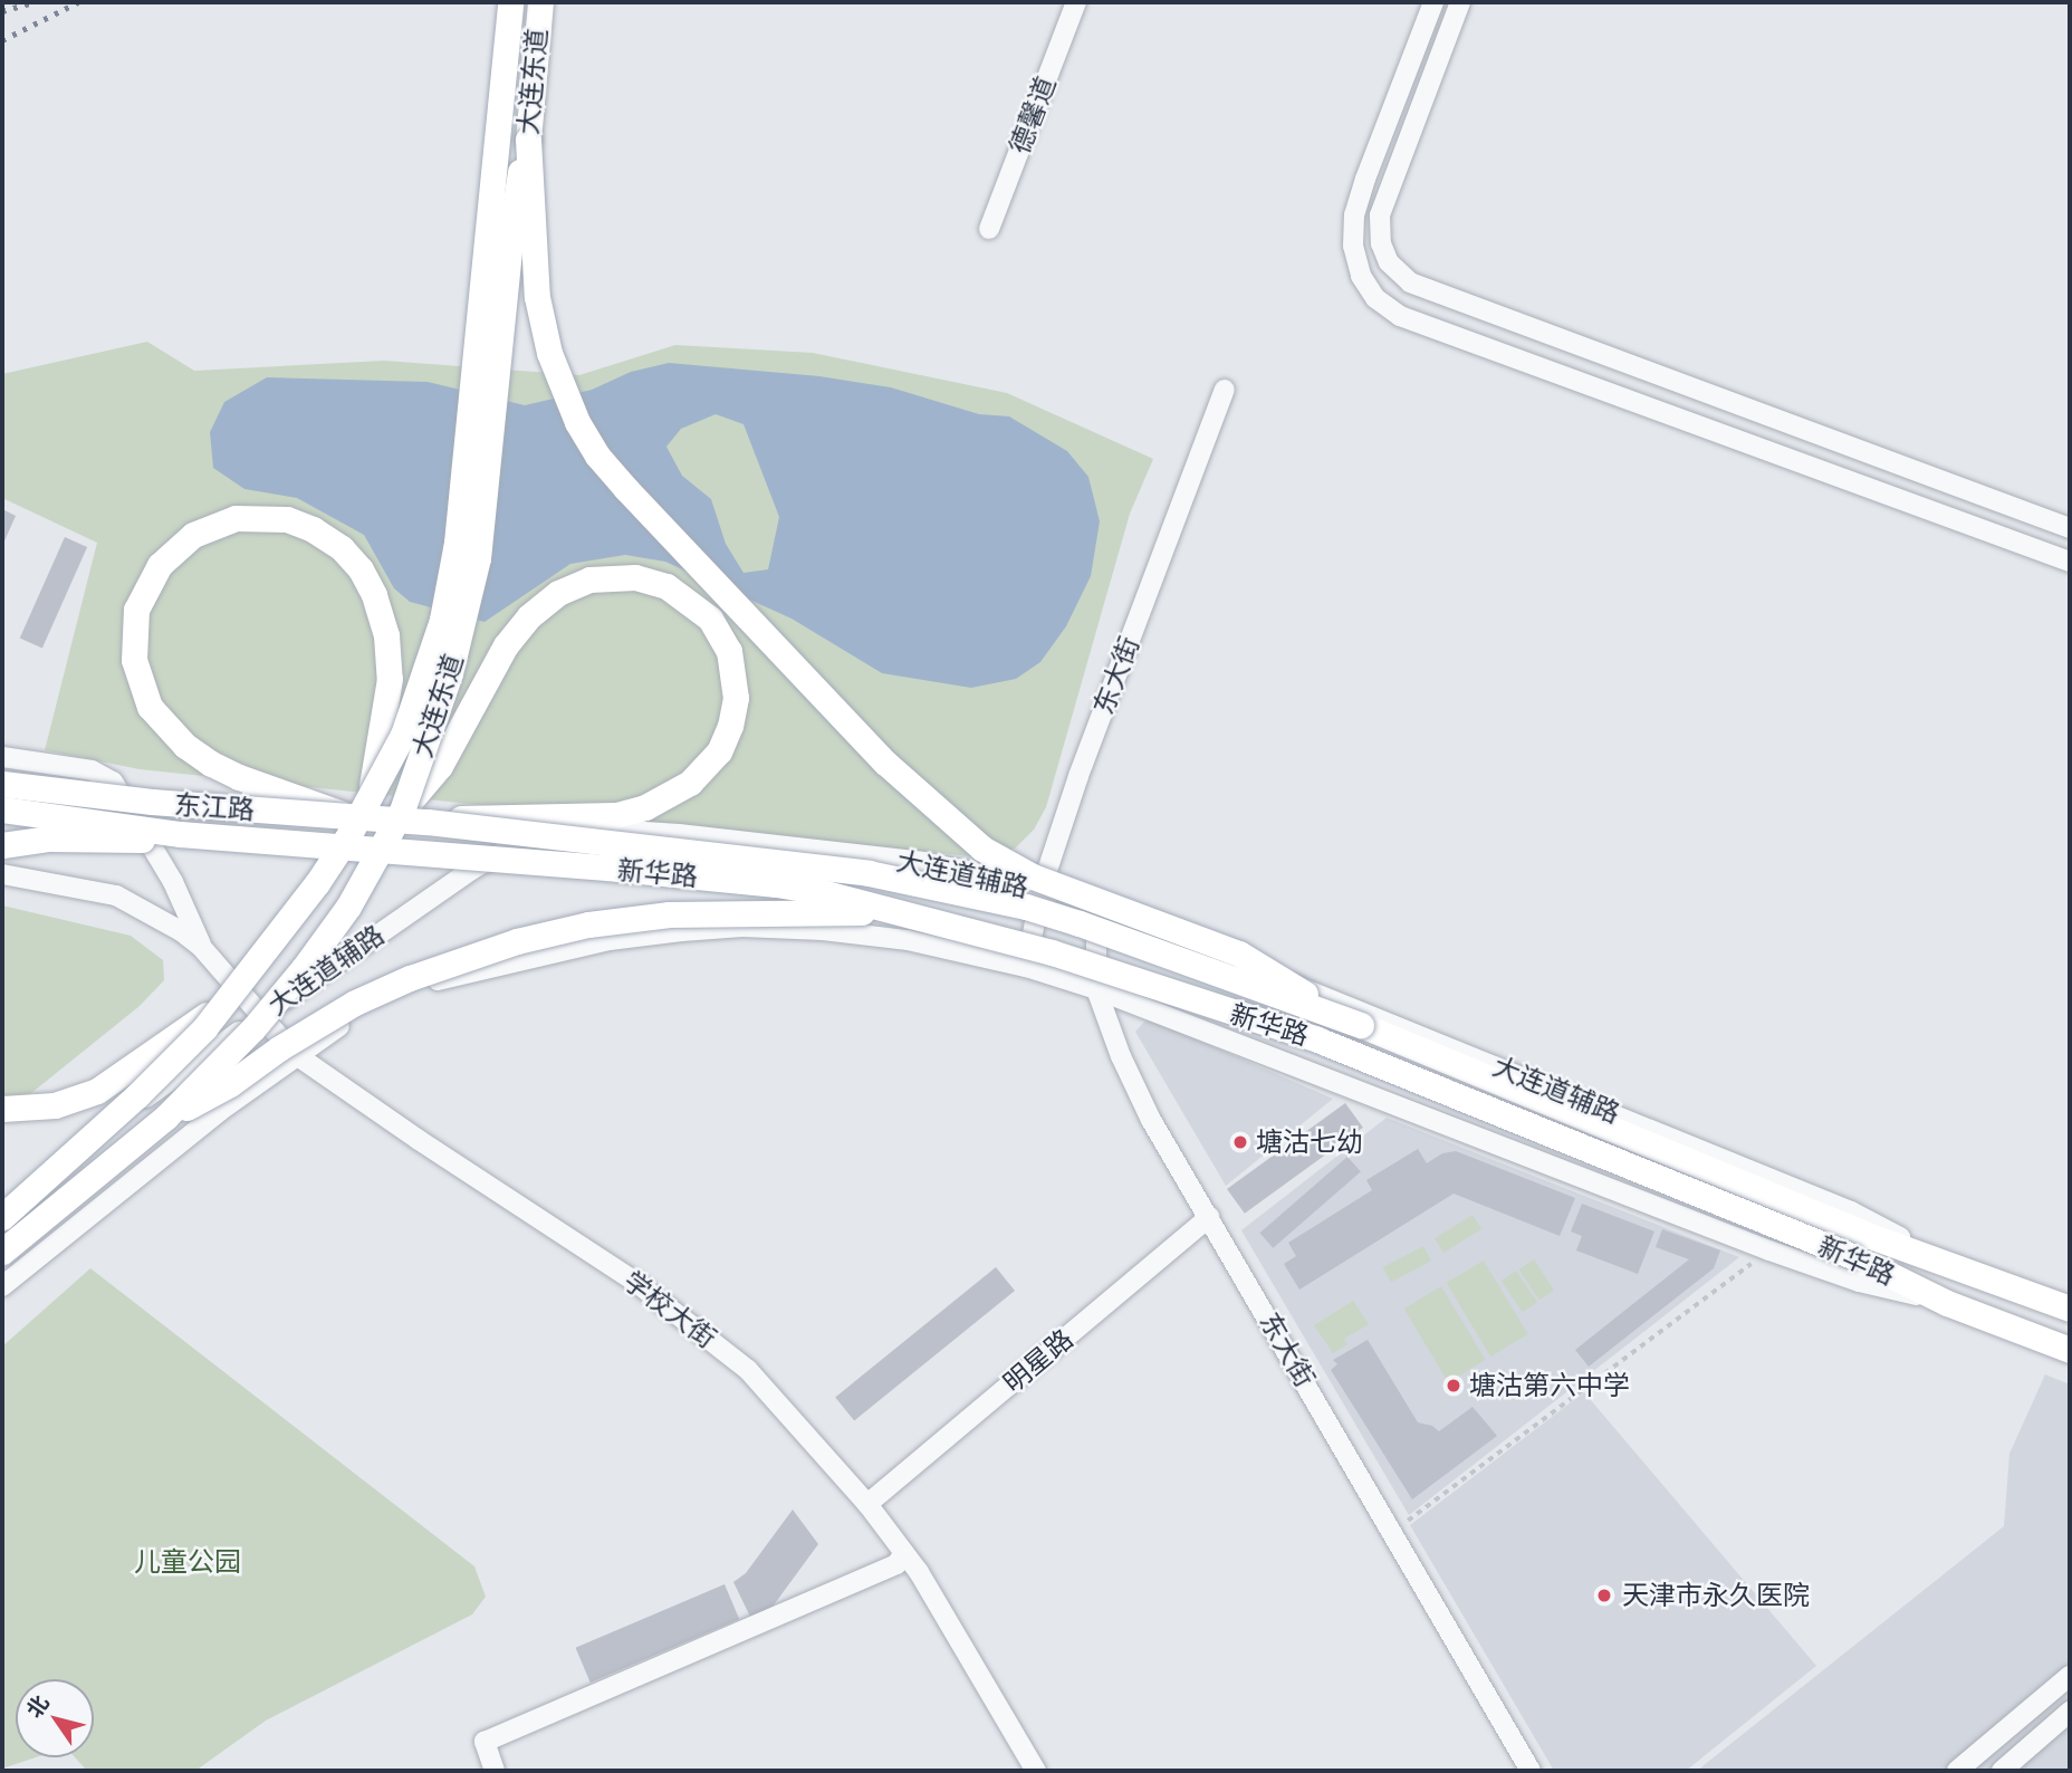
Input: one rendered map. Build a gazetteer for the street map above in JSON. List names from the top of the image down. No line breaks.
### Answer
{"streets":{"main road":["大连东道","东江路","新华路"],"street":["德馨道","东大街","大连道辅路","学校大街","明星路"]},"crossings":[["东大街","大连道辅路"],["东大街","明星路"],["东江路","新华路"],["新华路","大连道辅路"],["大连道辅路","学校大街"],["学校大街","明星路"]],"parks":["儿童公园"],"places":["塘沽七幼","塘沽第六中学","天津市永久医院"],"north":"top left"}
